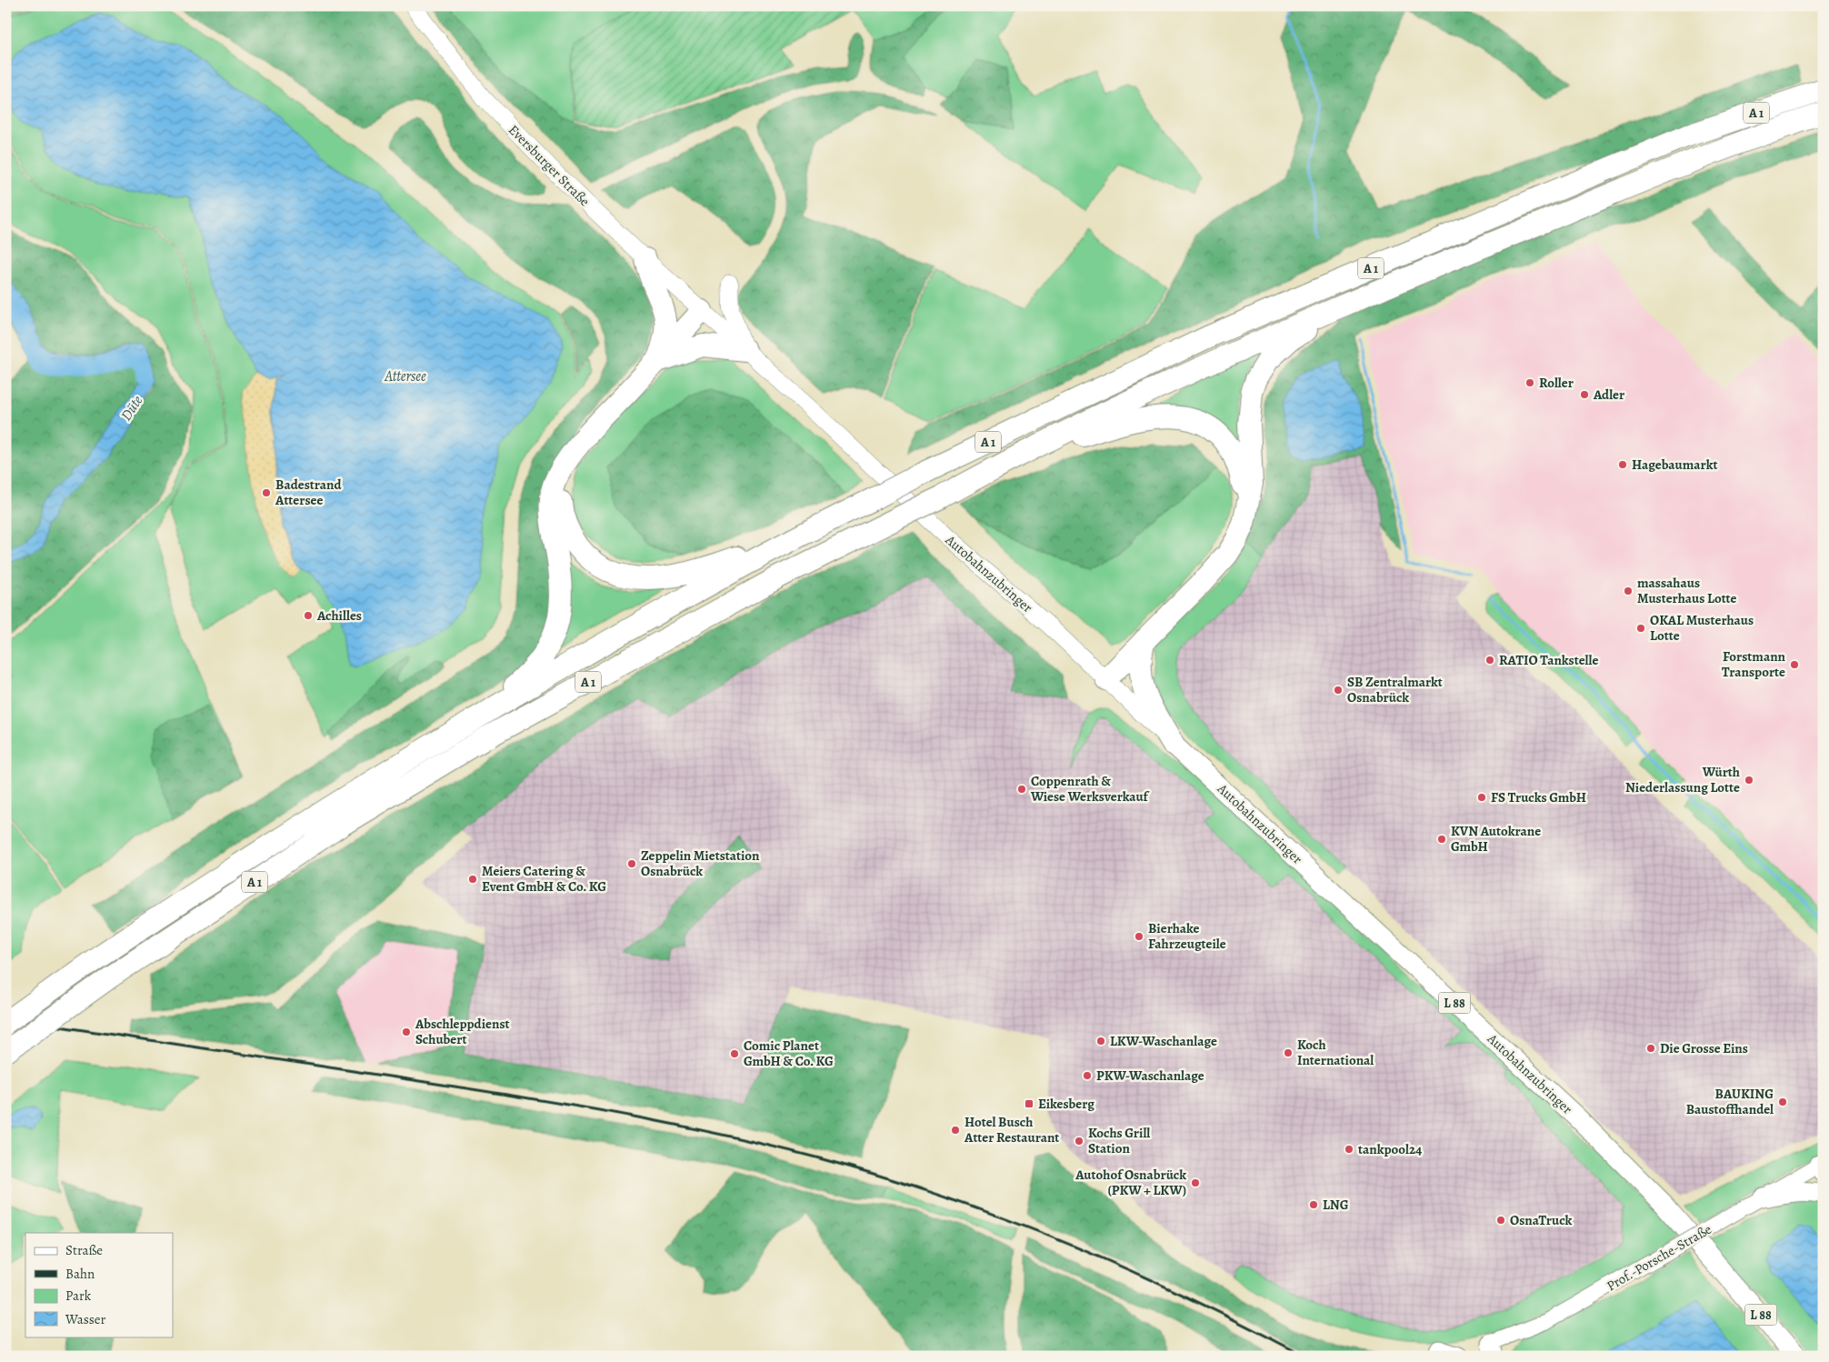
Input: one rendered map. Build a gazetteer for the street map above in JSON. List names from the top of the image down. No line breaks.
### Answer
{"streets":{"highway":["A 1","Autobahnzubringer","L 88"],"main road":["Eversburger Straße"],"street":["Prof.-Porsche-Straße"]},"crossings":[["Eversburger Straße","Autobahnzubringer"]],"water":["Attersee","Düte"],"places":{"other":["Roller","Adler","Hagebaumarkt","Badestrand Attersee","massahaus Musterhaus Lotte","Achilles","OKAL Musterhaus Lotte","RATIO Tankstelle","Forstmann Transporte","SB Zentralmarkt Osnabrück","Würth Niederlassung Lotte","Coppenrath & Wiese Werksverkauf","FS Trucks GmbH","KVN Autokrane GmbH","Zeppelin Mietstation Osnabrück","Meiers Catering & Event GmbH & Co. KG","Bierhake Fahrzeugteile","Abschleppdienst Schubert","LKW-Waschanlage","Die Grosse Eins","Koch International","Comic Planet GmbH & Co. KG","PKW-Waschanlage","BAUKING Baustoffhandel","Hotel Busch Atter Restaurant","Kochs Grill Station","tankpool24","Autohof Osnabrück (PKW + LKW)","LNG","OsnaTruck"],"transit":["Eikesberg"]},"legend":["Straße","Bahn","Park","Wasser"]}
